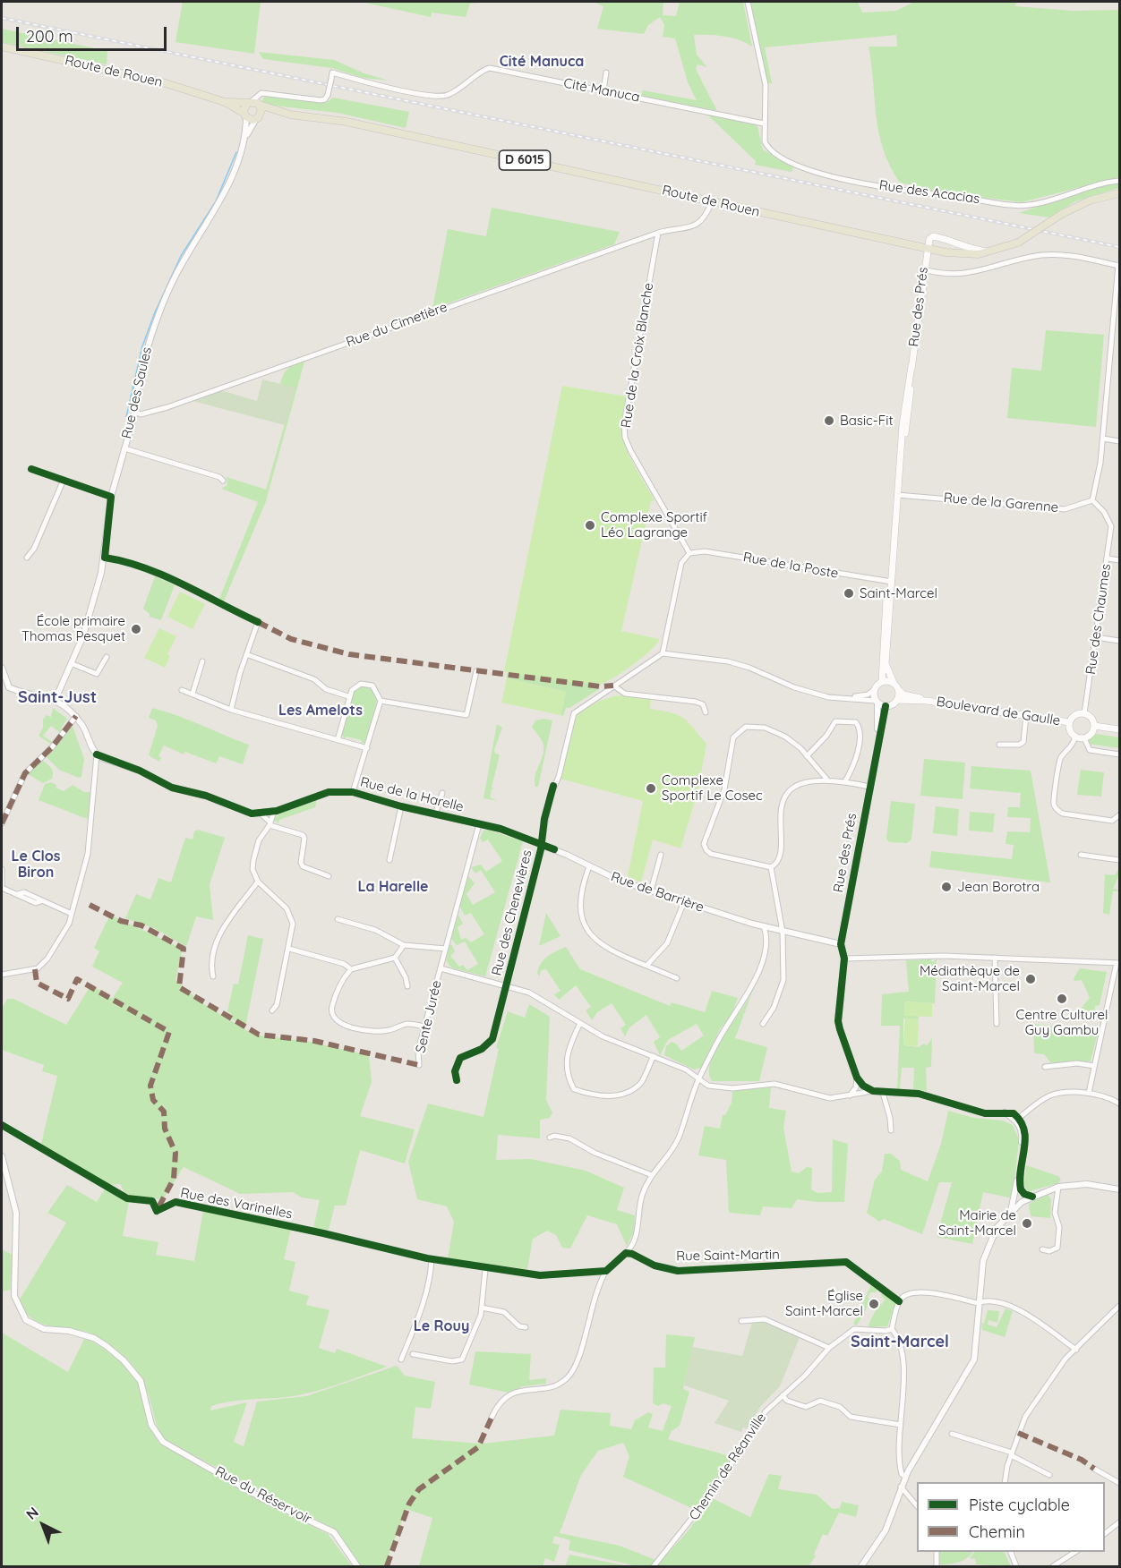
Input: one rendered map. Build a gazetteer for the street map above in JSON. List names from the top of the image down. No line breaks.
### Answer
{"streets":{"main road":["Route de Rouen","D 6015","Rue des Prés","Boulevard de Gaulle"],"street":["Cité Manuca","Rue des Acacias","Rue du Cimetière","Rue de la Croix Blanche","Rue des Saules","Rue de la Garenne","Rue de la Poste","Rue des Chaumes","Rue de la Harelle","Rue de Barrière","Rue des Chenevières","Sente Jurée","Rue des Varinelles","Rue Saint-Martin","Chemin de Réanville","Rue du Réservoir"]},"crossings":[["Route de Rouen","Rue des Prés"],["Route de Rouen","Rue des Saules"],["Cité Manuca","Rue des Acacias"],["Rue des Prés","Rue de la Garenne"],["Rue des Prés","Rue de la Poste"],["Rue des Prés","Boulevard de Gaulle"],["Rue des Prés","Rue de Barrière"],["Rue du Cimetière","Rue de la Croix Blanche"],["Rue du Cimetière","Rue des Saules"],["Rue de la Croix Blanche","Rue de la Poste"],["Rue de la Garenne","Rue des Chaumes"],["Rue des Chaumes","Boulevard de Gaulle"],["Rue de la Harelle","Rue de Barrière"],["Rue de la Harelle","Sente Jurée"],["Rue de Barrière","Rue des Chenevières"],["Rue de Barrière","Sente Jurée"]],"districts":["Cité Manuca","Saint-Just","Les Amelots","Le Clos Biron","La Harelle","Le Rouy","Saint-Marcel"],"places":["Basic-Fit","Complexe Sportif Léo Lagrange","Saint-Marcel","École primaire Thomas Pesquet","Complexe Sportif Le Cosec","Jean Borotra","Médiathèque de Saint-Marcel","Centre Culturel Guy Gambu","Mairie de Saint-Marcel","Église Saint-Marcel"],"legend":["Piste cyclable","Chemin"],"scale_bar":"200 m","north":"top left"}
